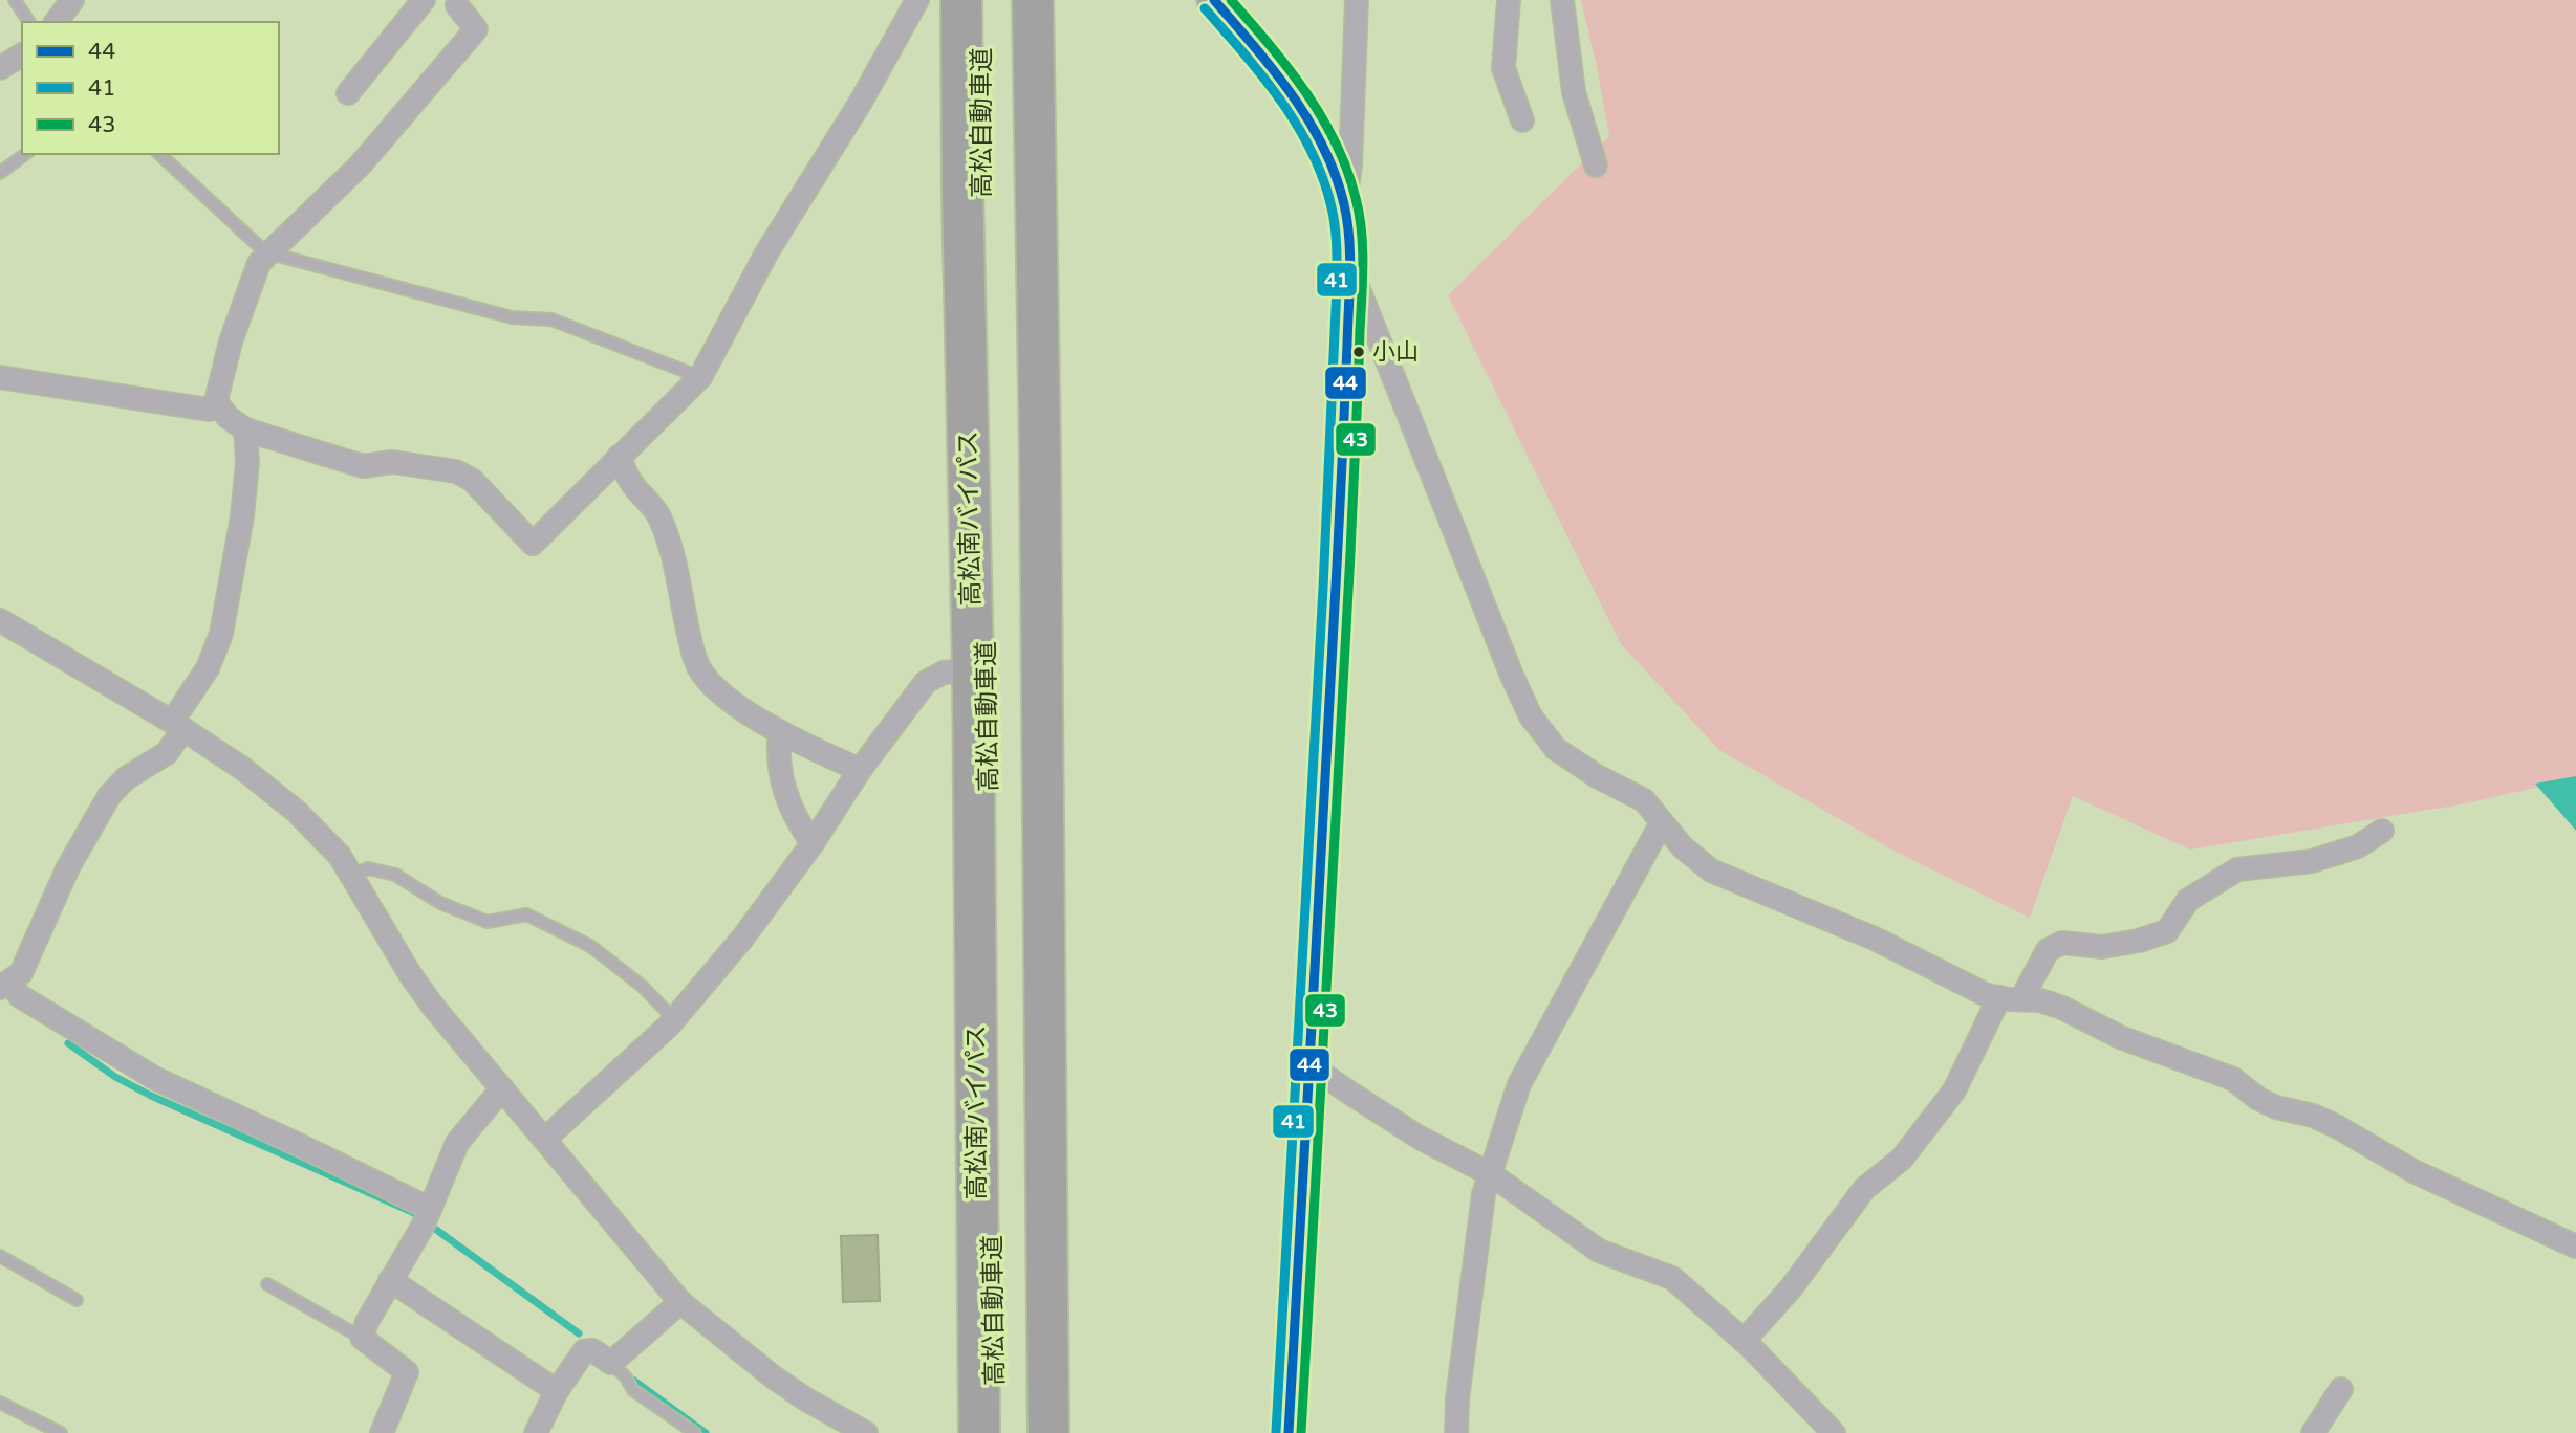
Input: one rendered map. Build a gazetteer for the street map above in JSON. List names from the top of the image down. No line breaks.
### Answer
{"streets":{"highway":["高松自動車道","高松南バイパス"]},"places":["小山"],"lines":["transit line 44","transit line 43","transit line 41"],"legend":["44","41","43"]}
